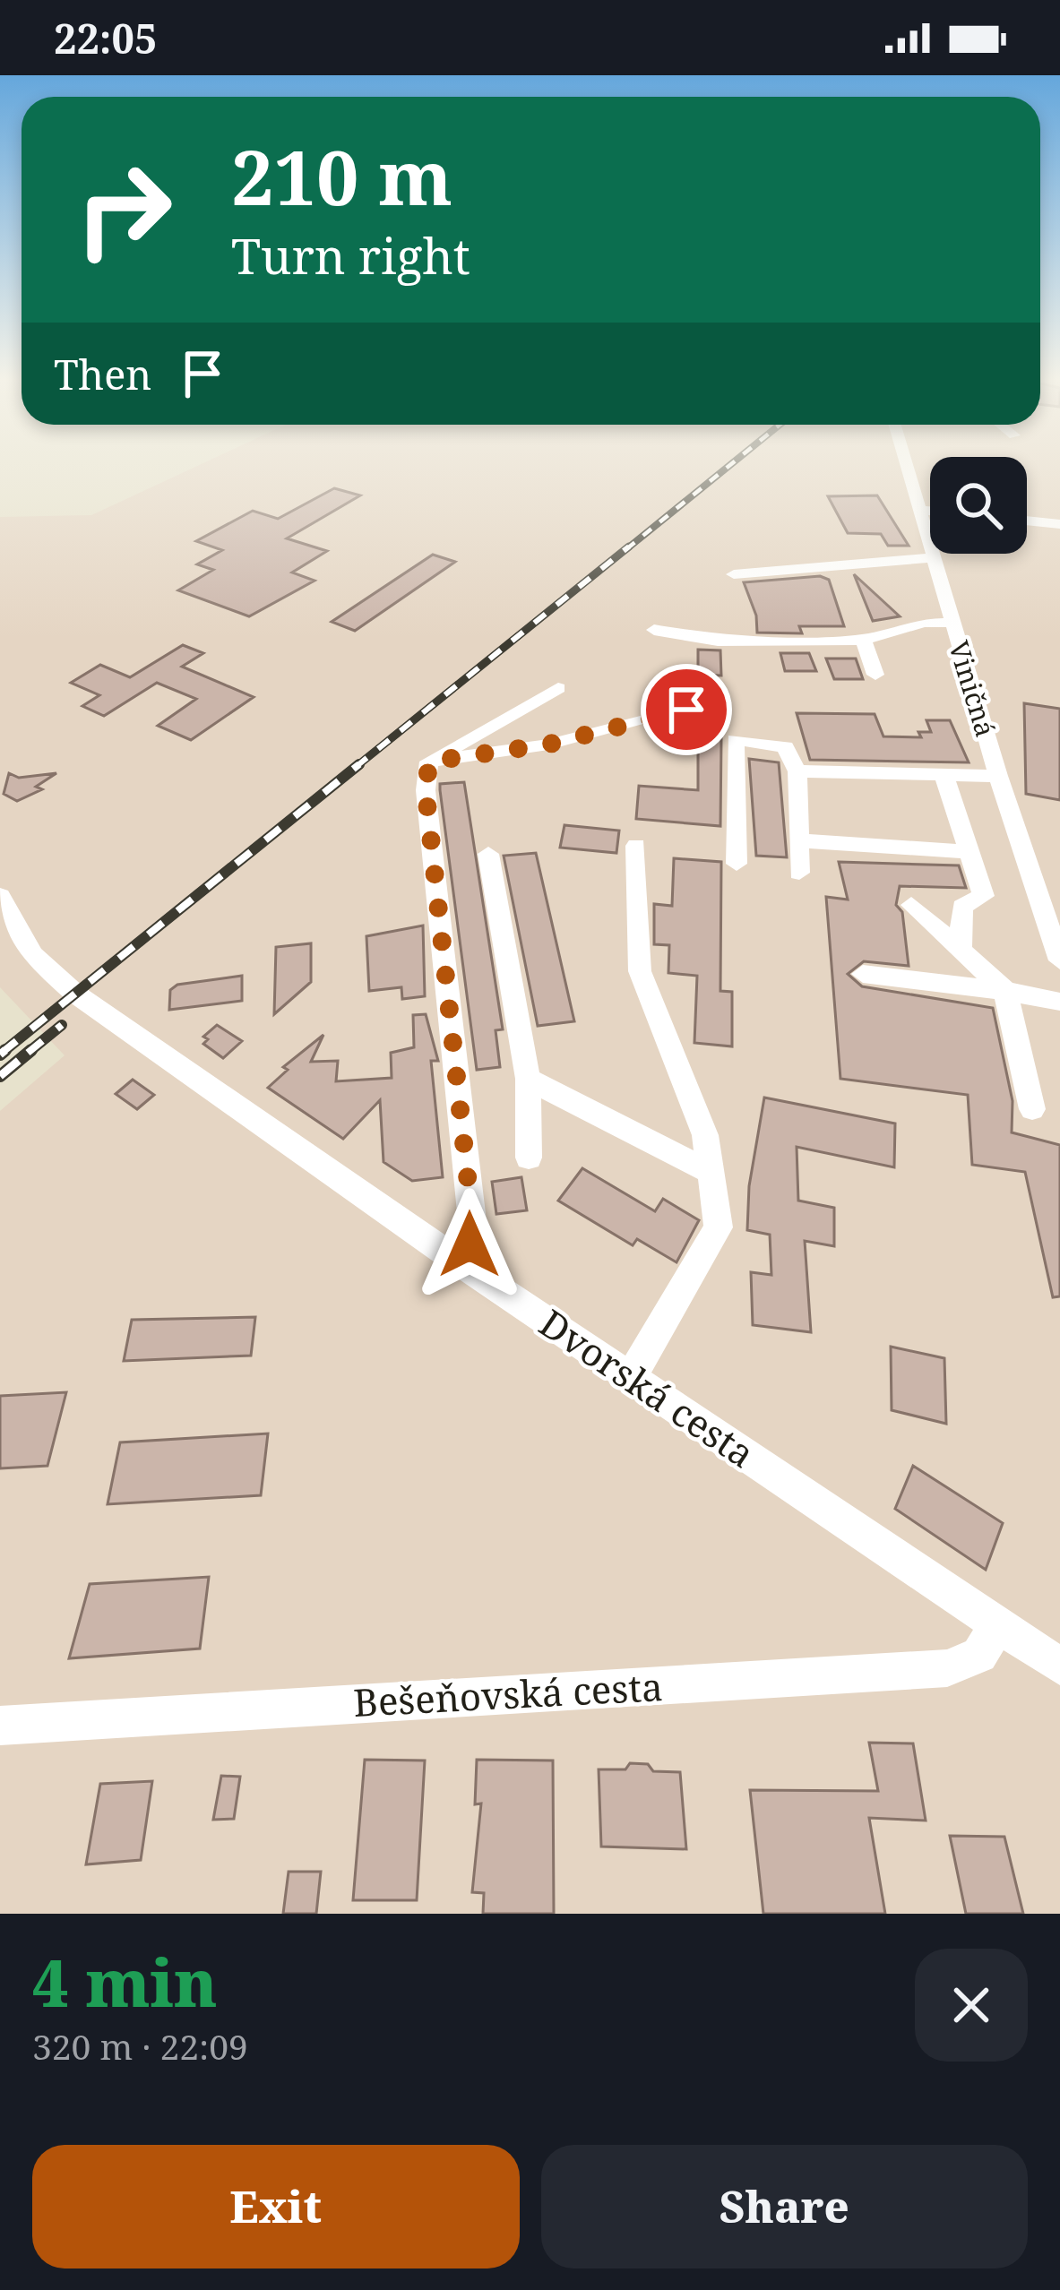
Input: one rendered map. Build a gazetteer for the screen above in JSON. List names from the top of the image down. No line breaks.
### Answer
{"streets":{"street":["Viničná","Dvorská cesta","Bešeňovská cesta"]},"crossings":[["Dvorská cesta","Bešeňovská cesta"]],"page":{"status":"22:05","turn":["210 m","Turn right"],"then":"Then","heading":["4 min","320 m · 22:09"],"buttons":["Exit","Share"]}}
